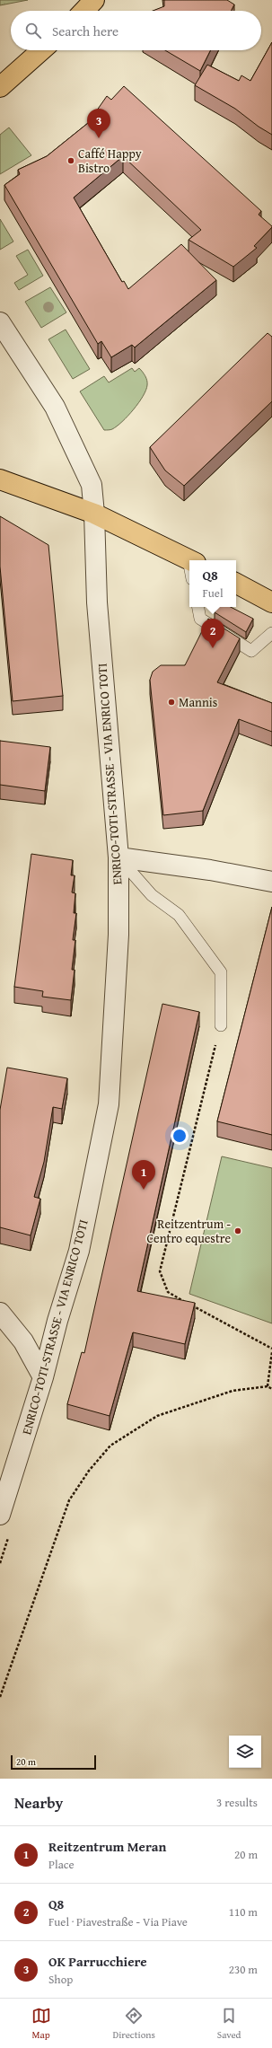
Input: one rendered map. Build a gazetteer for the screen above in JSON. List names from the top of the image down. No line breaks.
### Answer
{"streets":{"street":["ENRICO-TOTI-STRASSE - VIA ENRICO TOTI"]},"places":["Caffé Happy Bistro","Mannis","Reitzentrum - Centro equestre"],"scale_bar":"20 m","page":{"search":"Search here","pins":["3","2","1"],"popup":["Q8","Fuel"],"scale":"20 m","heading":["Nearby","3 results"],"list":[{"mark":"1","name":"Reitzentrum Meran","note":"Place","value":"20 m"},{"mark":"2","name":"Q8","note":"Fuel · Piavestraße - Via Piave","value":"110 m"},{"mark":"3","name":"OK Parrucchiere","note":"Shop","value":"230 m"}],"nav":["Map","Directions","Saved"]}}
